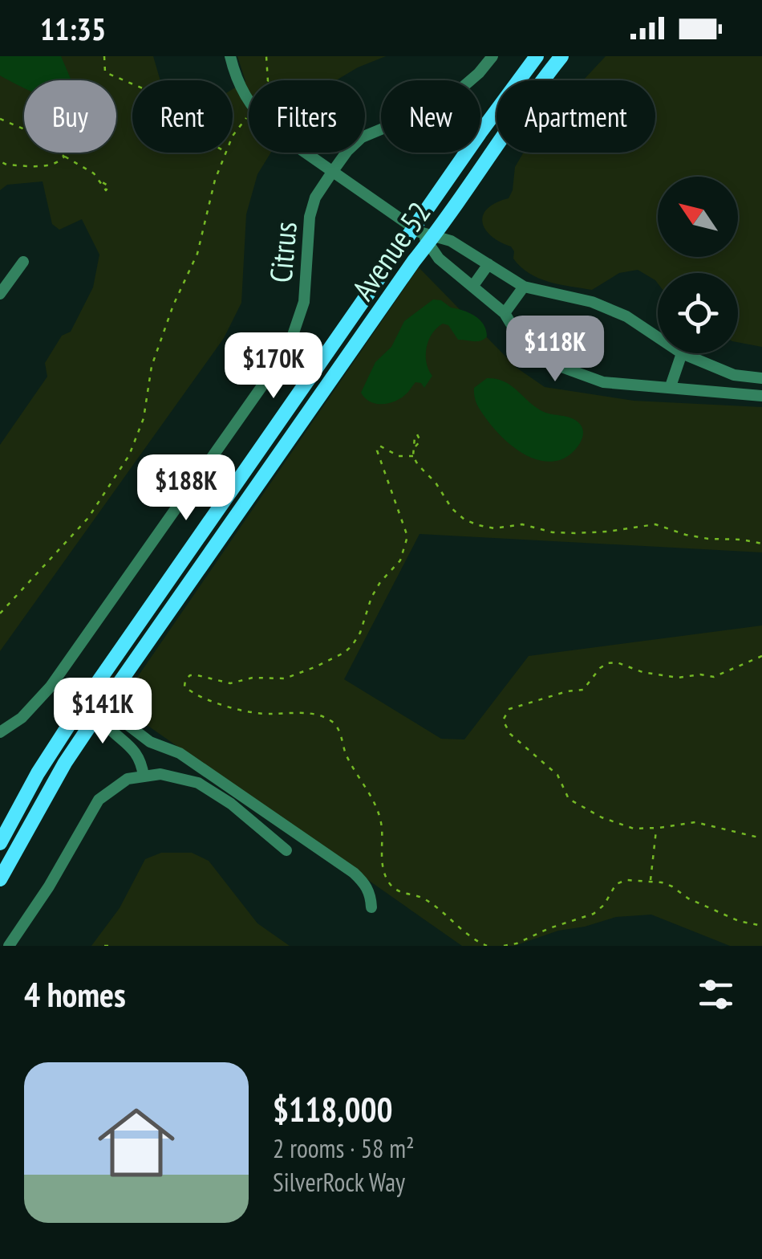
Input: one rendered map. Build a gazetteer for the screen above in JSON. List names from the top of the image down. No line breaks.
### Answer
{"streets":{"main road":["Avenue 52"],"street":["Citrus"]},"north":"top left","page":{"status":"11:35","chip":["Buy","Rent","Filters","New","Apartment"],"price":["$118K","$170K","$188K","$141K"],"heading":"4 homes","list":[{"name":"$118,000","note":"2 rooms · 58 m² · SilverRock Way"}]}}
